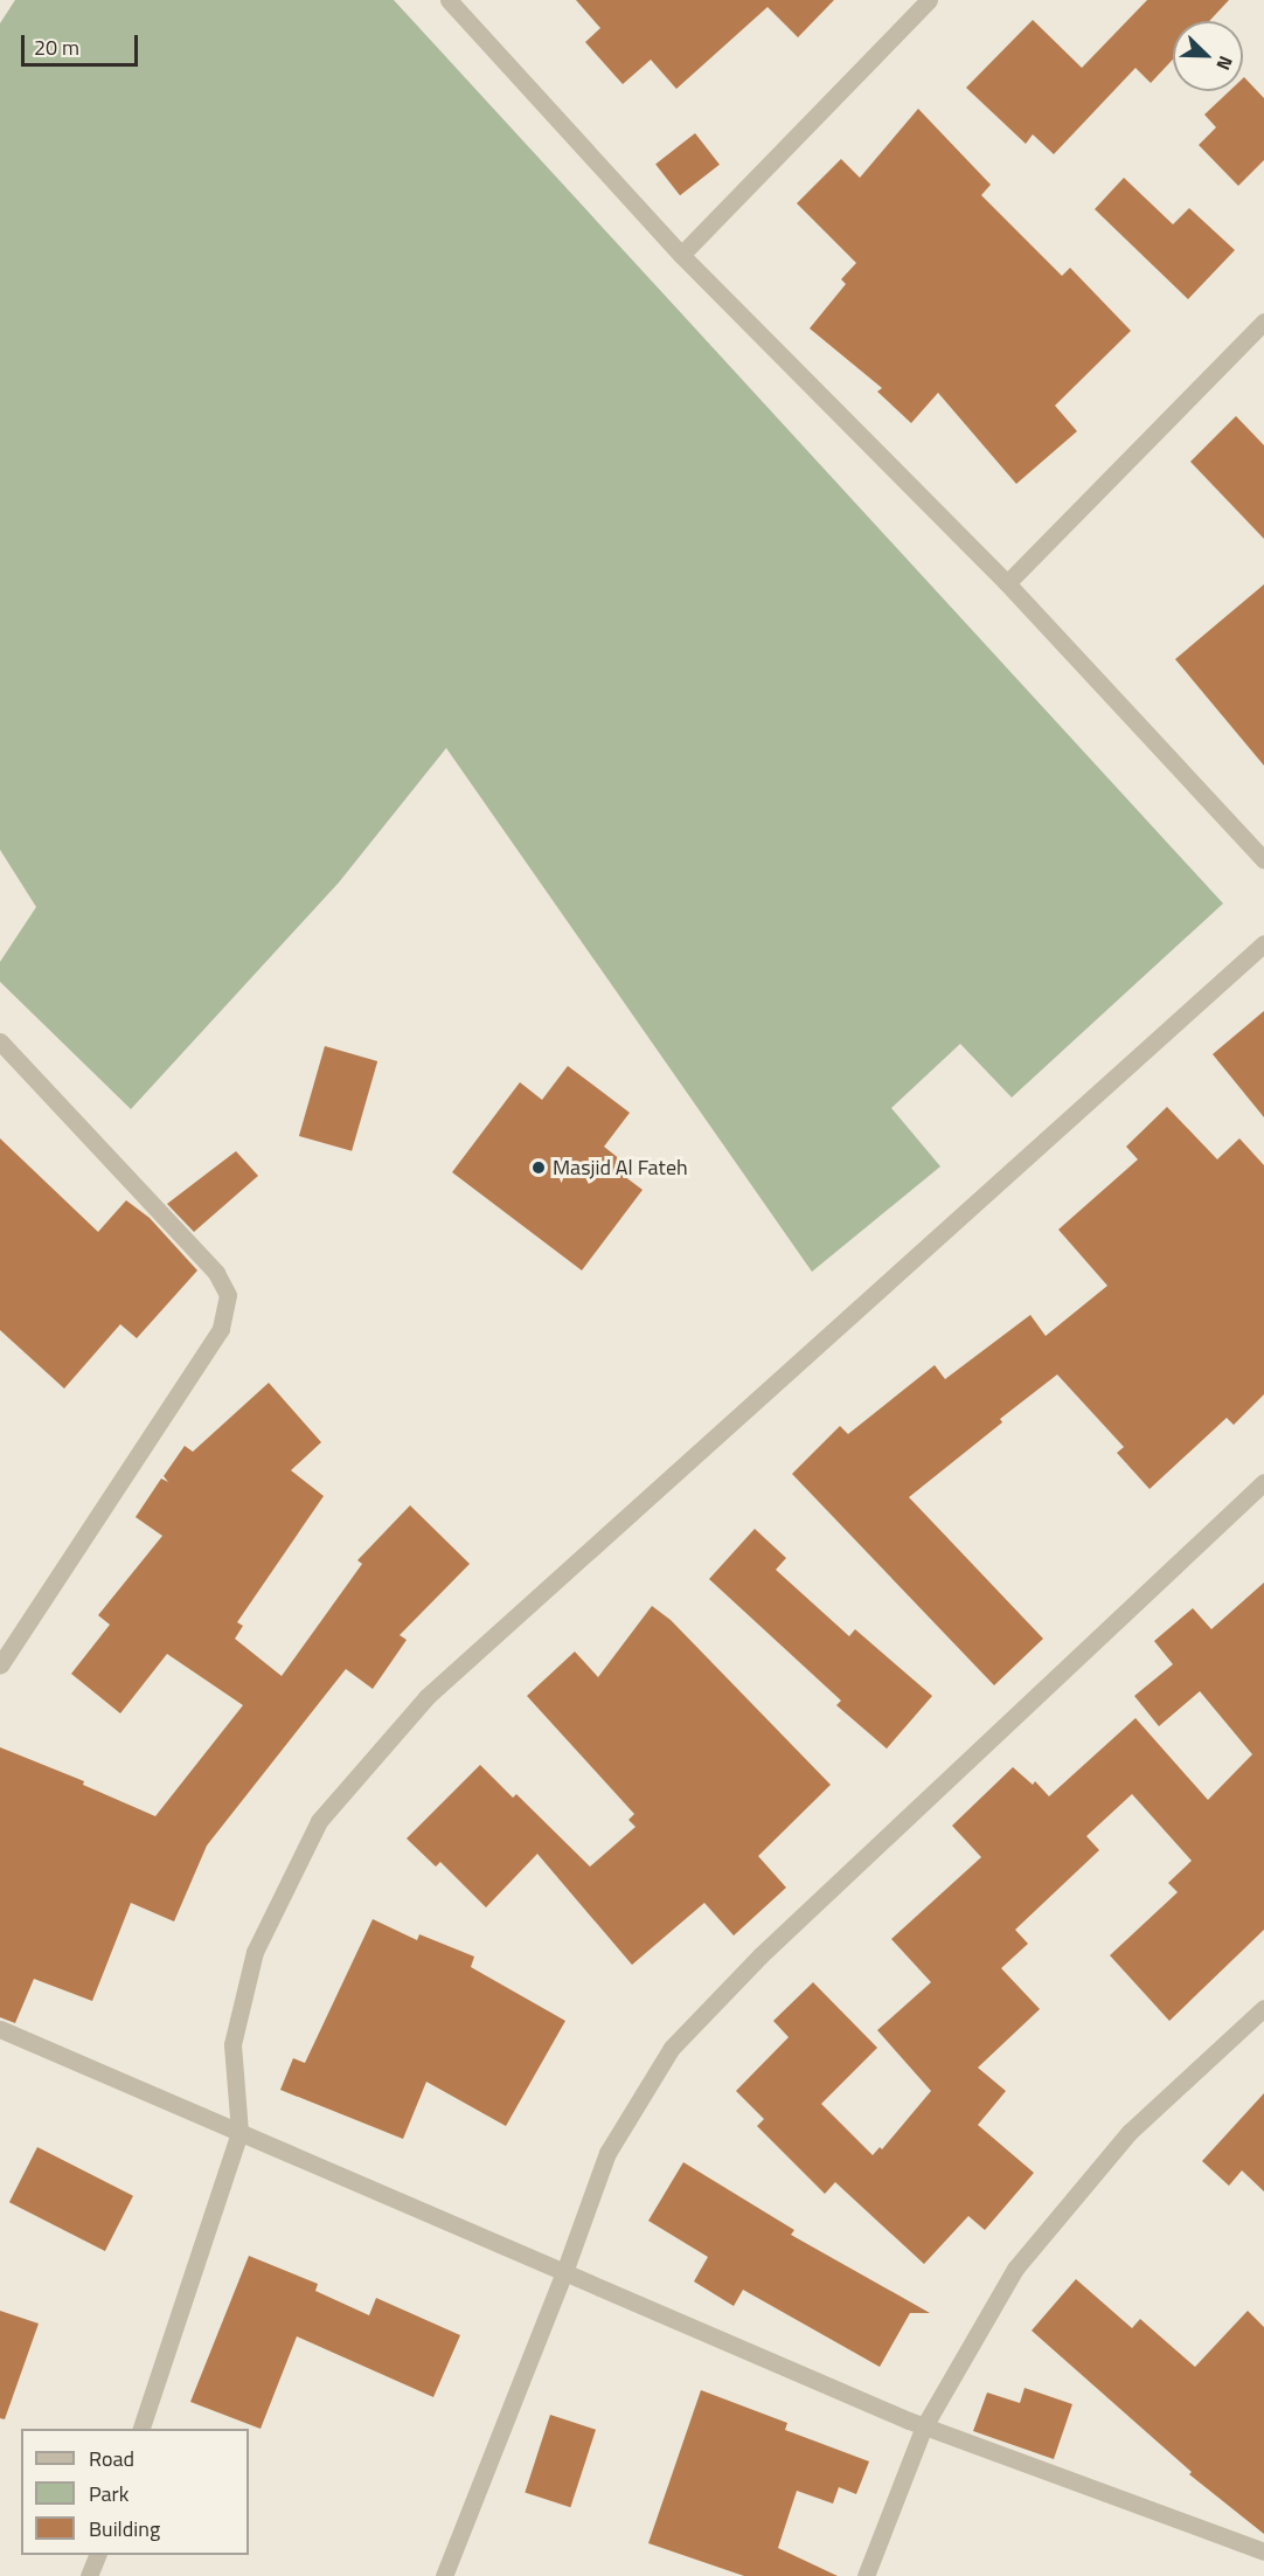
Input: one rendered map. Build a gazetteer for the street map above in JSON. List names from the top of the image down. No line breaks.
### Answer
{"places":["Masjid Al Fateh"],"legend":["Road","Park","Building"],"scale_bar":"20 m","north":"bottom right"}
